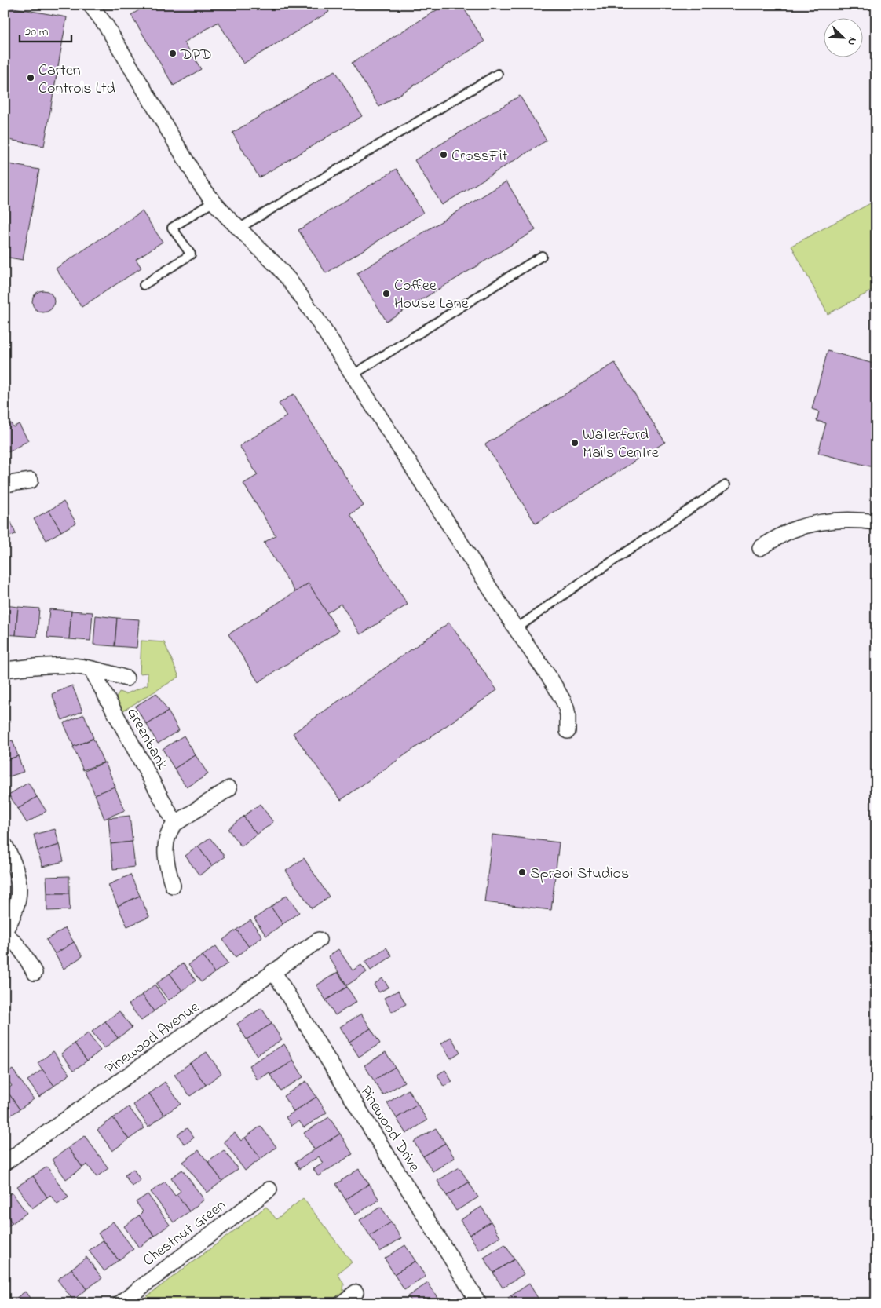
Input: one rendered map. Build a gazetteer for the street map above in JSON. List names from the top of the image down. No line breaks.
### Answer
{"streets":{"street":["Greenbank","Pinewood Avenue","Pinewood Drive","Chestnut Green"]},"crossings":[["Pinewood Avenue","Pinewood Drive"]],"places":["DPD","Carten Controls Ltd","CrossFit","Coffee House Lane","Waterford Mails Centre","Spraoi Studios"],"scale_bar":"20 m","north":"bottom right"}
